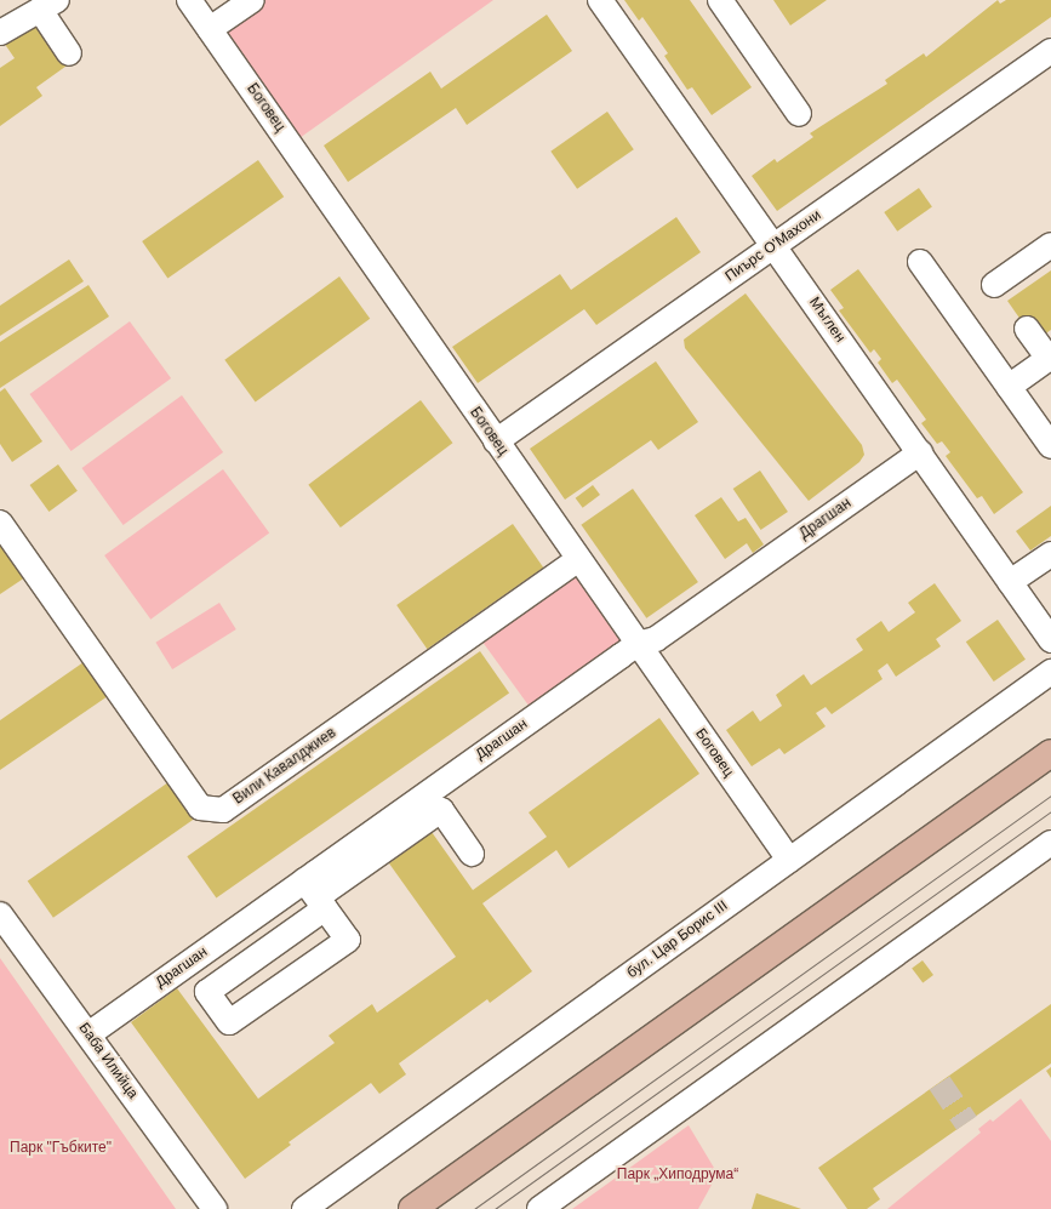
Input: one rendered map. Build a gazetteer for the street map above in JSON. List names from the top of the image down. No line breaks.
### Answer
{"streets":{"street":["Боговец","Пиърс О'Махони","Мъглен","Драгшан","Вили Кавалджиев","бул. Цар Борис III","Баба Илийца"]},"crossings":[["Боговец","Пиърс О'Махони"],["Боговец","Драгшан"],["Боговец","Вили Кавалджиев"],["Боговец","бул. Цар Борис III"],["Пиърс О'Махони","Мъглен"],["Мъглен","Драгшан"],["Драгшан","Баба Илийца"]],"parks":["Парк \"Гъбките\"","Парк „Хиподрума“"]}
